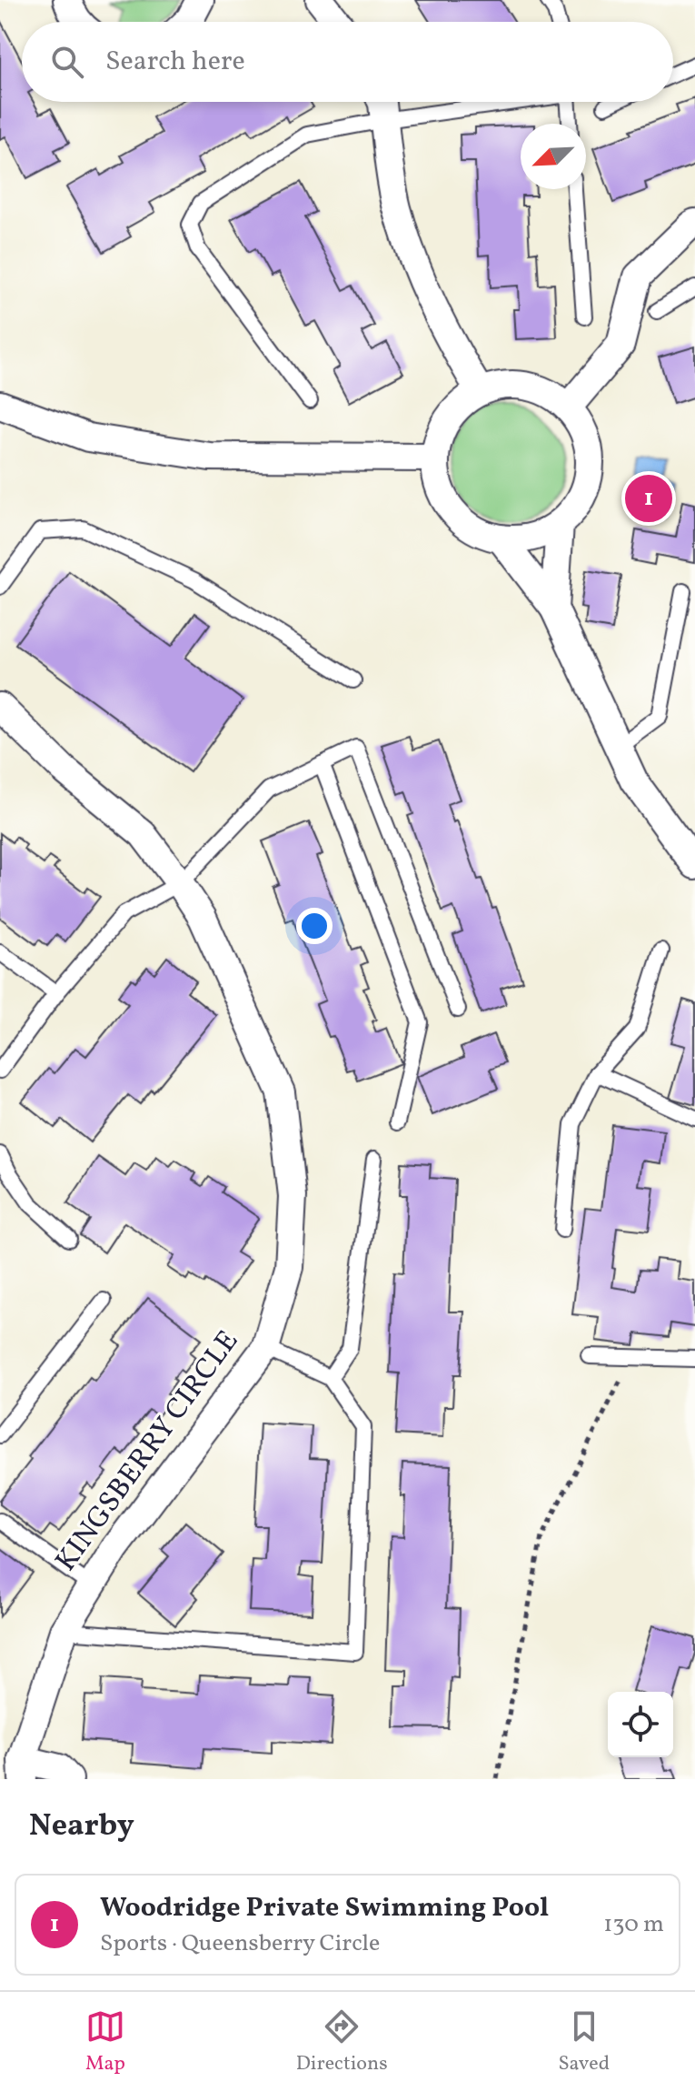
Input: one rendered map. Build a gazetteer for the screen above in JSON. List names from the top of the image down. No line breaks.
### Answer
{"streets":{"street":["KINGSBERRY CIRCLE"]},"north":"bottom left","page":{"search":"Search here","pins":"1","heading":"Nearby","list":[{"mark":"1","name":"Woodridge Private Swimming Pool","note":"Sports · Queensberry Circle","value":"130 m"}],"nav":["Map","Directions","Saved"]}}
